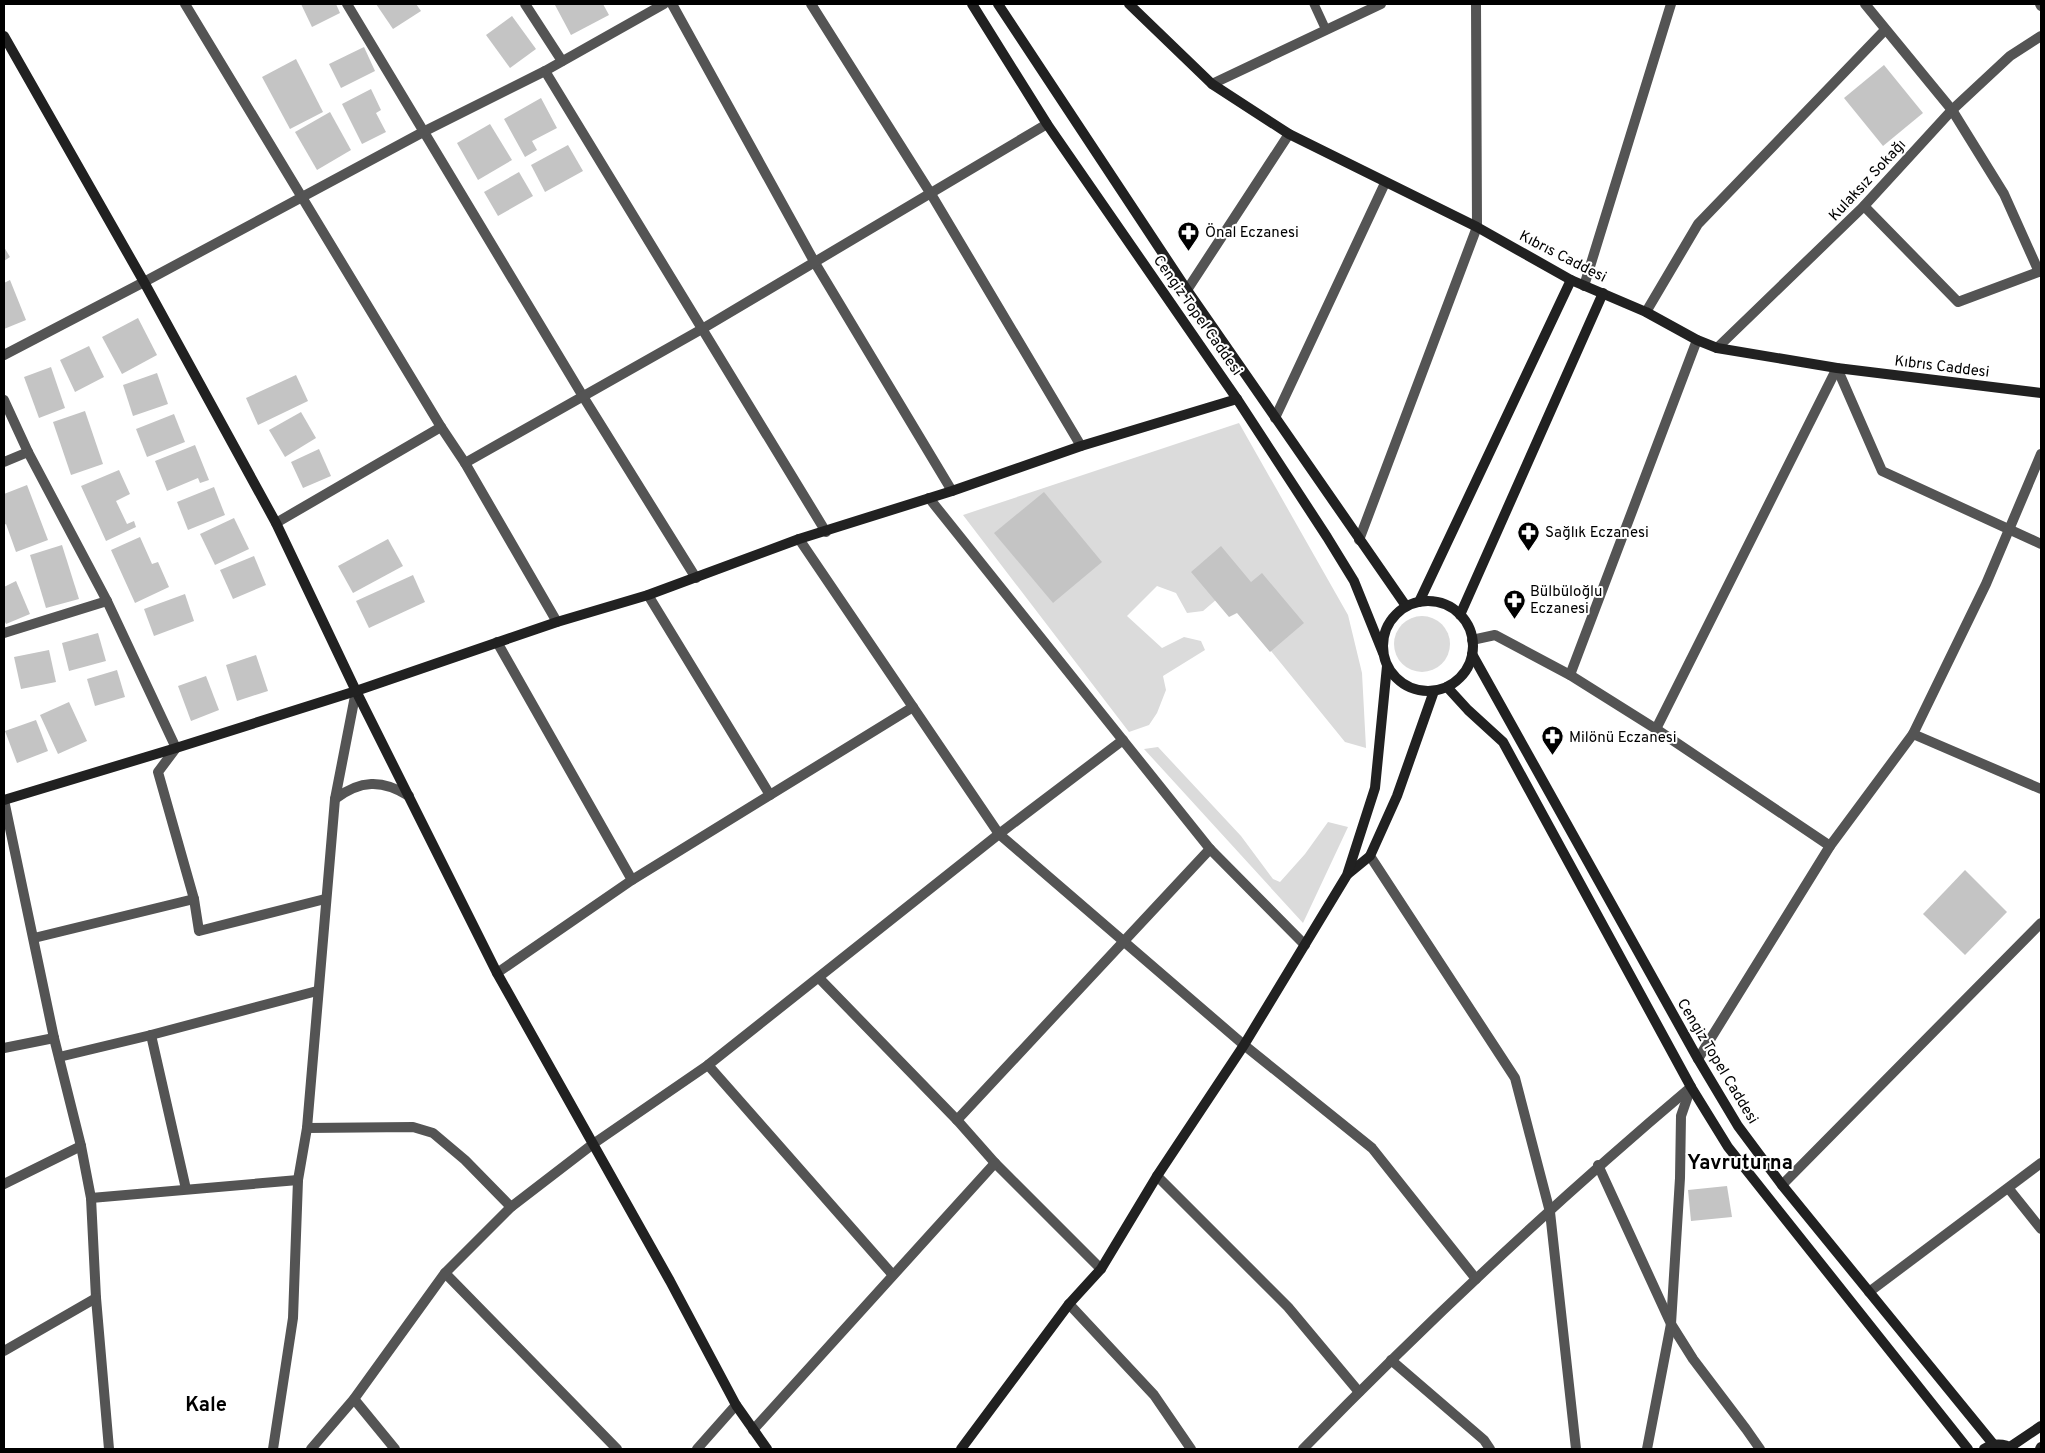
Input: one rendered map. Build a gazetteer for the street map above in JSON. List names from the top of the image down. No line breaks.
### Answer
{"streets":{"street":["Kulaksız Sokağı","Kıbrıs Caddesi","Cengiz Topel Caddesi"]},"crossings":[["Kulaksız Sokağı","Kıbrıs Caddesi"]],"districts":["Yavruturna","Kale"],"places":{"pharmacy":["Önal Eczanesi","Sağlık Eczanesi","Bülbüloğlu Eczanesi","Milönü Eczanesi"]}}
